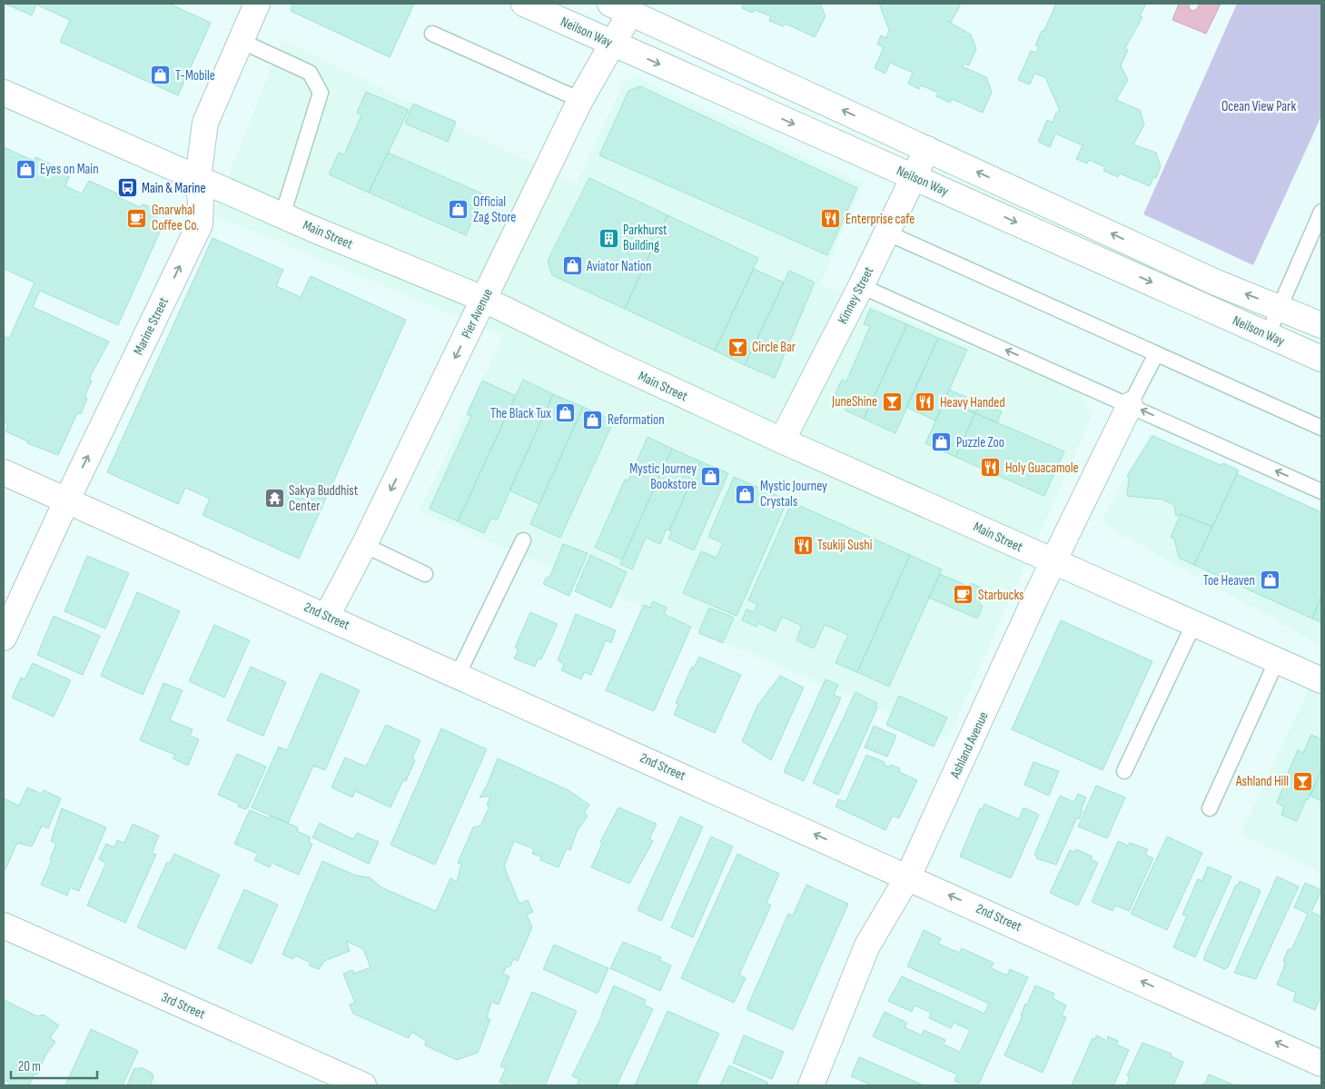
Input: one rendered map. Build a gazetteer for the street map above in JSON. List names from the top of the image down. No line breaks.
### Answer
{"streets":{"street":["Neilson Way","Main Street","Kinney Street","Pier Avenue","Marine Street","2nd Street","Ashland Avenue","3rd Street"]},"crossings":[["Neilson Way","Kinney Street"],["Neilson Way","Pier Avenue"],["Main Street","Kinney Street"],["Main Street","Pier Avenue"],["Main Street","Marine Street"],["Main Street","Ashland Avenue"],["Pier Avenue","2nd Street"],["Marine Street","2nd Street"],["2nd Street","Ashland Avenue"]],"one_way":["Pier Avenue","Marine Street","2nd Street"],"parks":["Ocean View Park"],"places":{"shop":["T-Mobile","Eyes on Main","Official Zag Store","Aviator Nation","The Black Tux","Reformation","Puzzle Zoo","Mystic Journey Bookstore","Mystic Journey Crystals","Toe Heaven"],"bus stop":["Main & Marine"],"cafe":["Gnarwhal Coffee Co.","Starbucks"],"restaurant":["Enterprise cafe","Heavy Handed","Holy Guacamole","Tsukiji Sushi"],"building":["Parkhurst Building"],"bar":["Circle Bar","JuneShine","Ashland Hill"],"temple":["Sakya Buddhist Center"]},"scale_bar":"20 m"}
